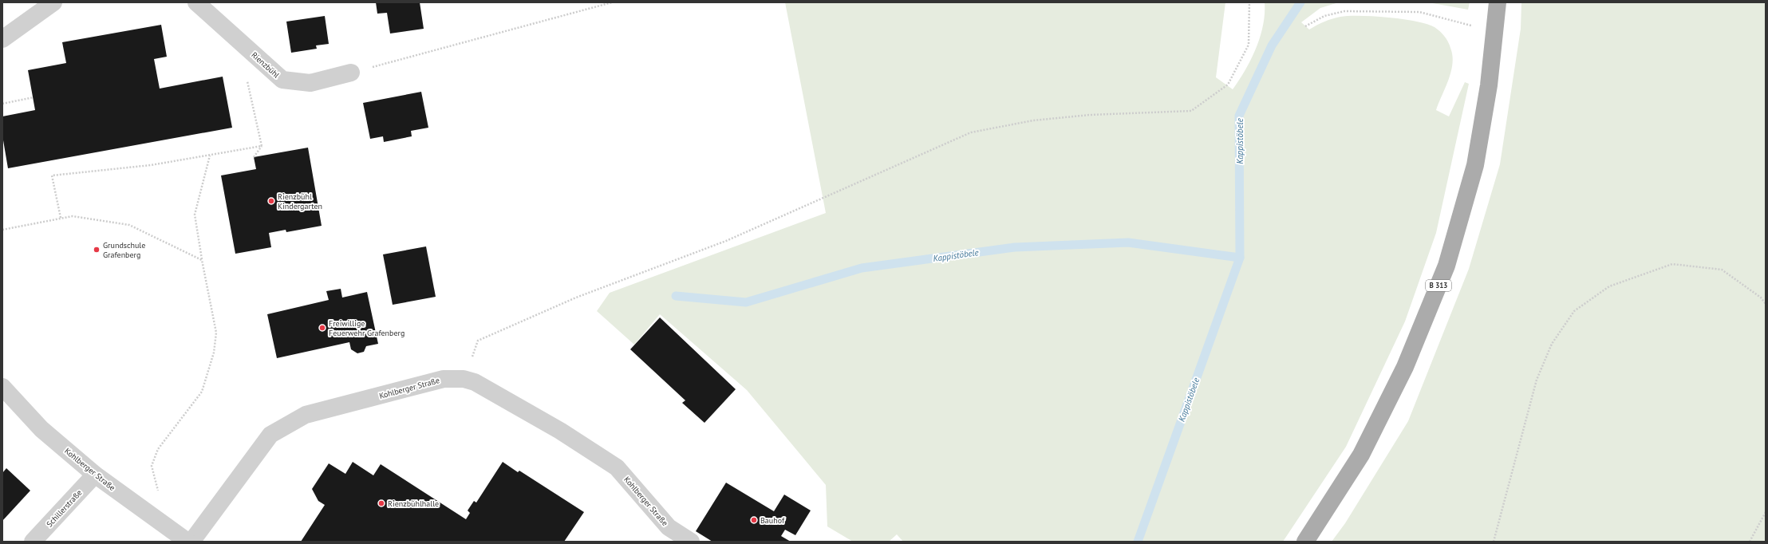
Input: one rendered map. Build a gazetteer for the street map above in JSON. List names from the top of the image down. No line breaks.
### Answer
{"streets":{"main road":["B 313"],"street":["Rienzbühl","Kohlberger Straße","Schillerstraße"]},"crossings":[["Kohlberger Straße","Schillerstraße"]],"water":["Kappistöbele"],"places":["Rienzbühl Kindergarten","Grundschule Grafenberg","Freiwillige Feuerwehr Grafenberg","Rienzbühlhalle","Bauhof"]}
